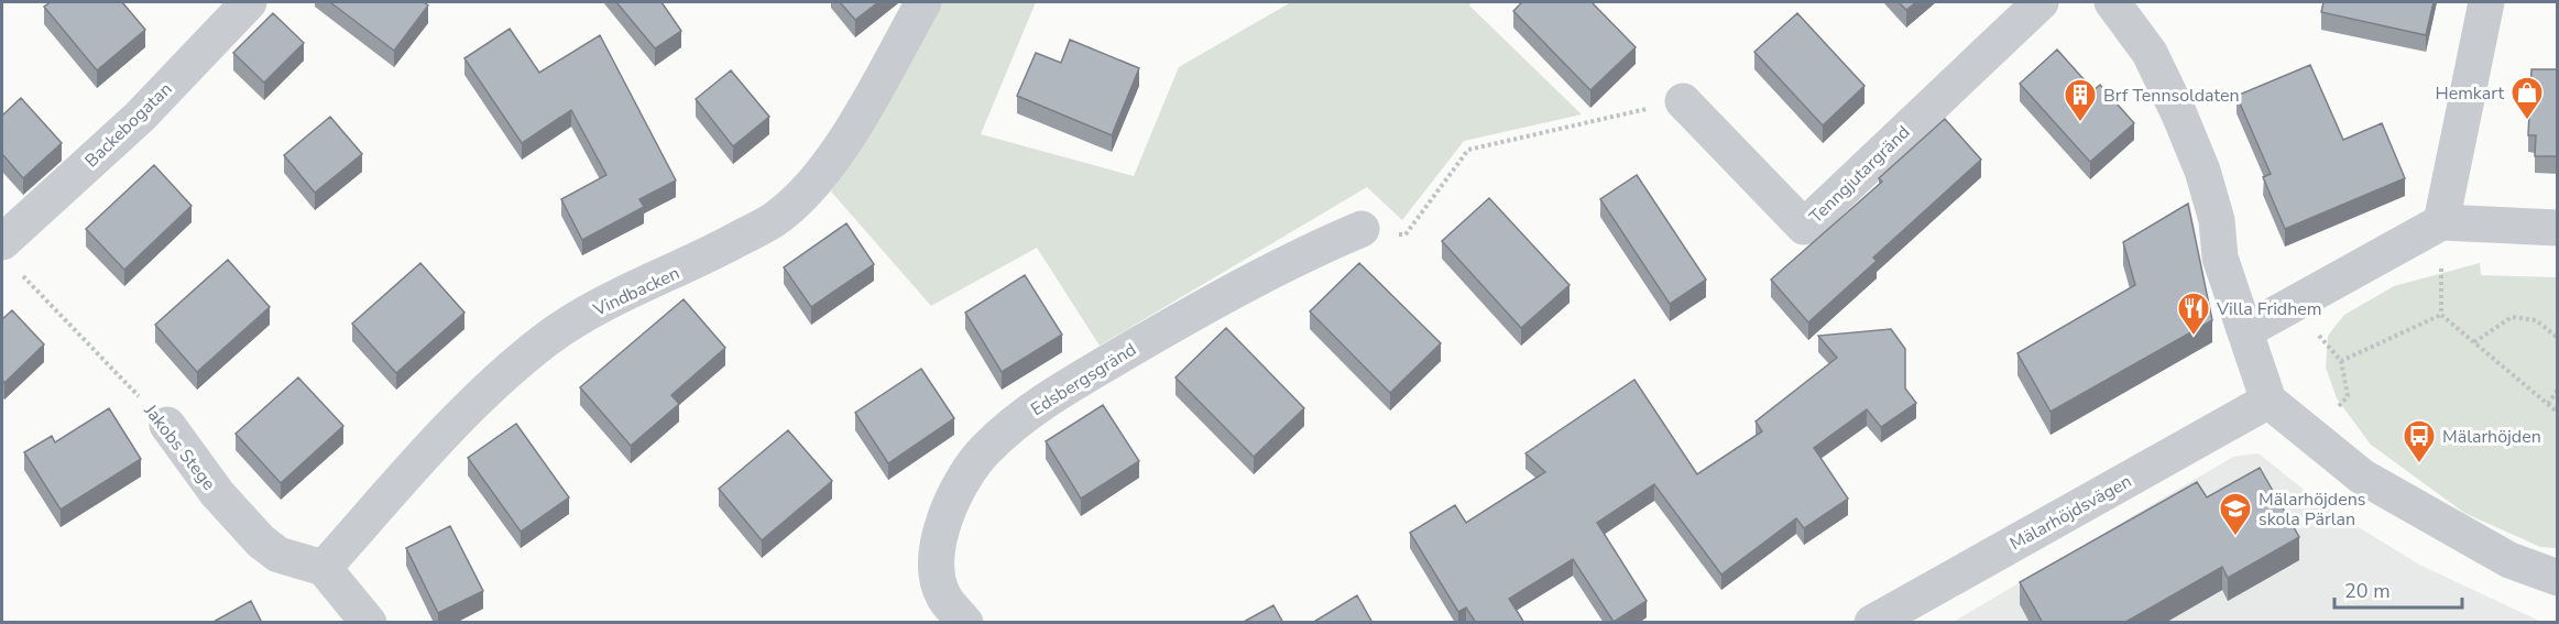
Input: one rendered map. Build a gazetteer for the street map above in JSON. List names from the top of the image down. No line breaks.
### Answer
{"streets":{"street":["Backebogatan","Tenngjutargränd","Vindbacken","Edsbergsgränd","Jakobs Stege","Mälarhöjdsvägen"]},"crossings":[["Backebogatan","Jakobs Stege"],["Vindbacken","Jakobs Stege"]],"places":{"shop":["Hemkart"],"building":["Brf Tennsoldaten"],"restaurant":["Villa Fridhem"],"bus stop":["Mälarhöjden"],"school or university":["Mälarhöjdens skola Pärlan"]},"scale_bar":"20 m"}
